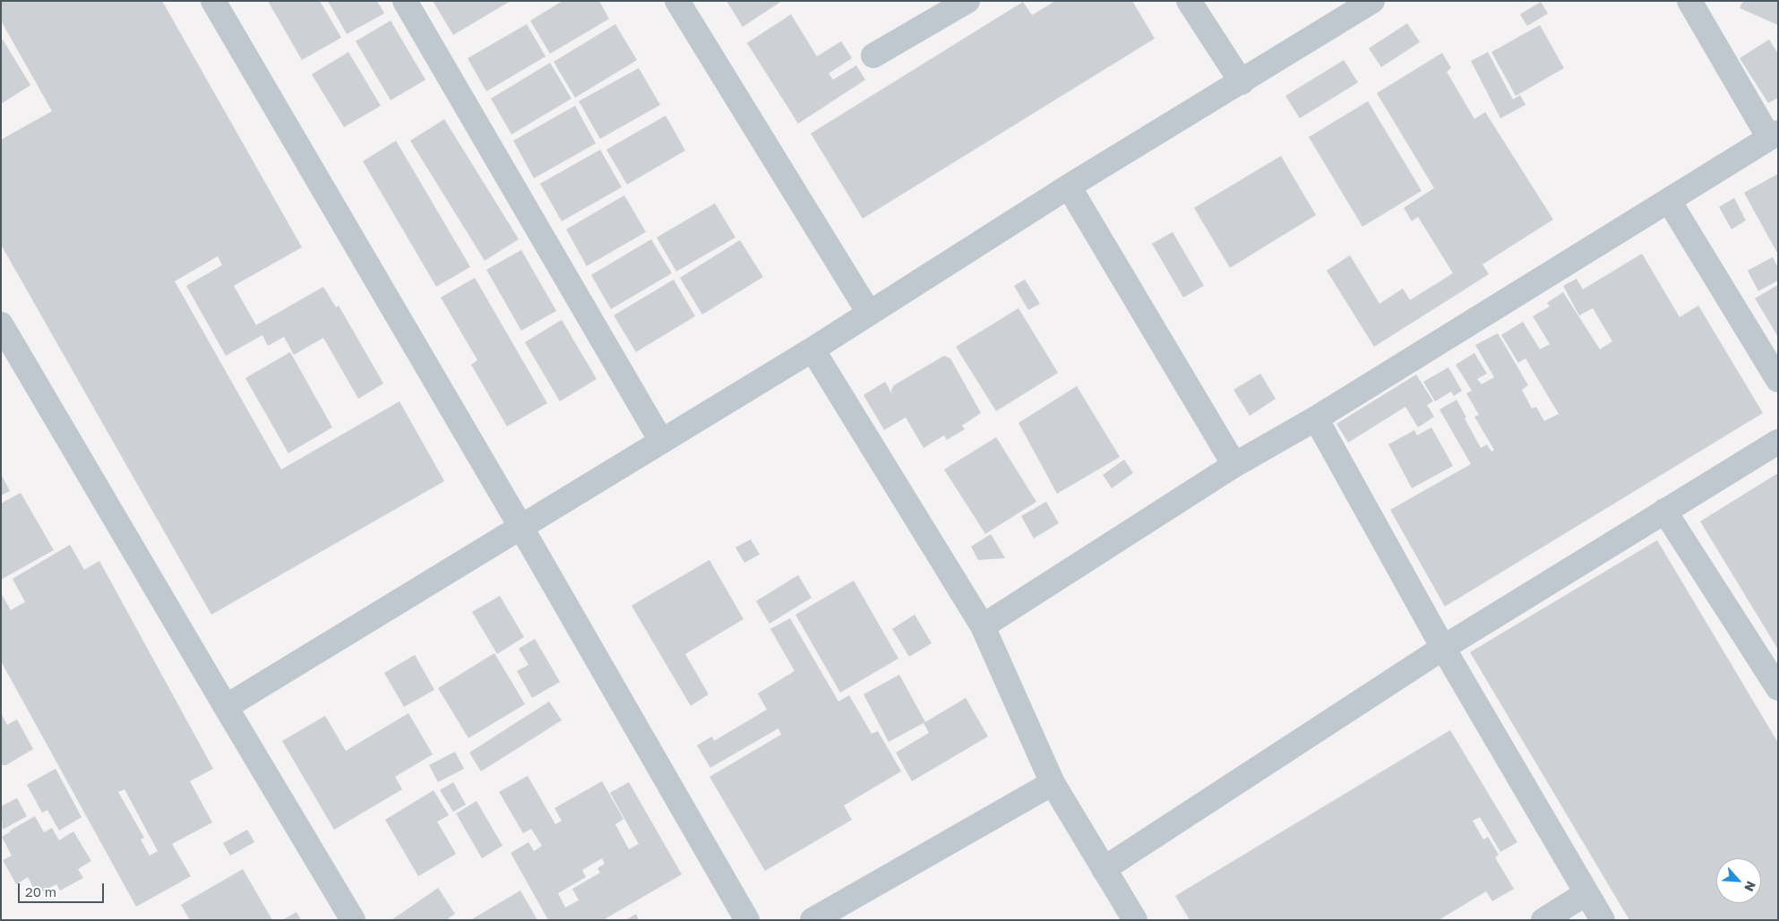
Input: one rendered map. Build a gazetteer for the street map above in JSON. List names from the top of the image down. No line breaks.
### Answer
{"scale_bar":"20 m","north":"bottom right"}
